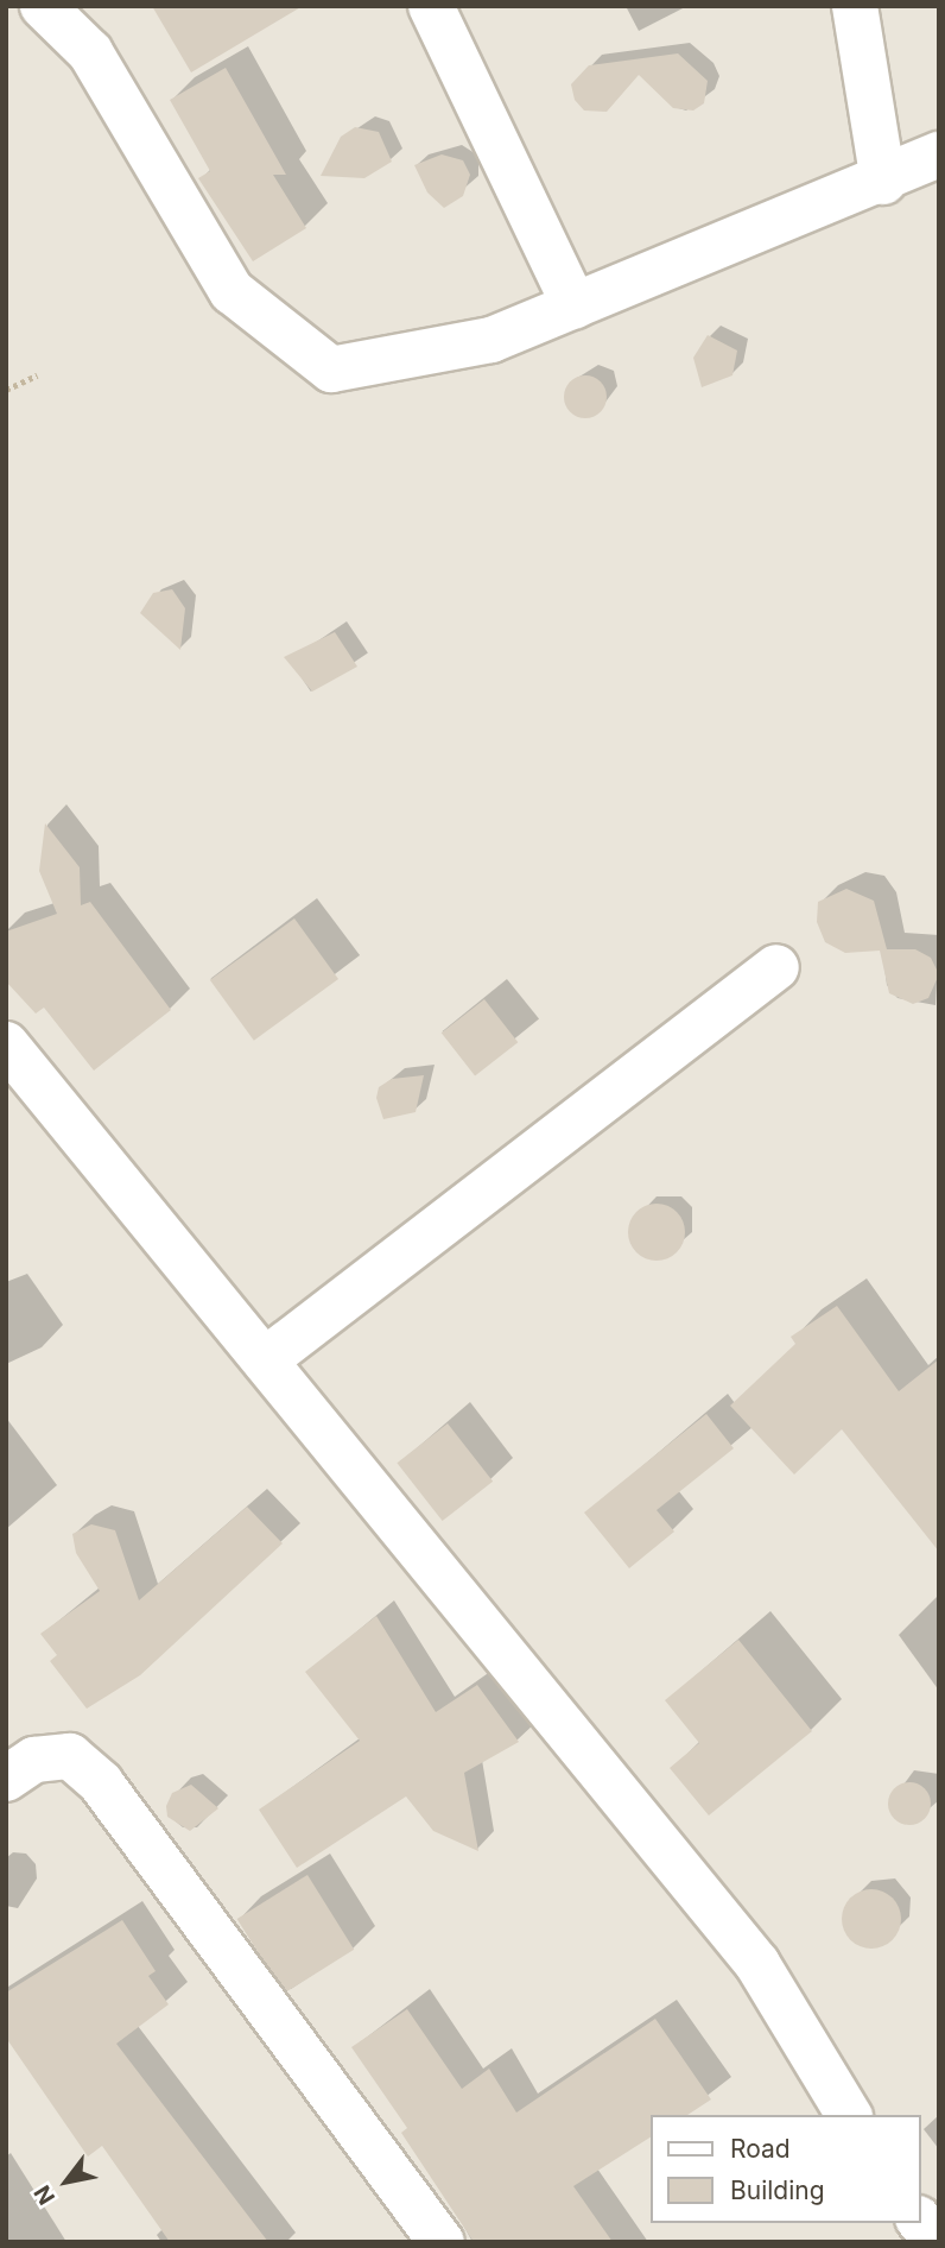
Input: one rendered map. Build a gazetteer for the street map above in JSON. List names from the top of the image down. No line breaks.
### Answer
{"legend":["Road","Building"],"north":"bottom left"}
